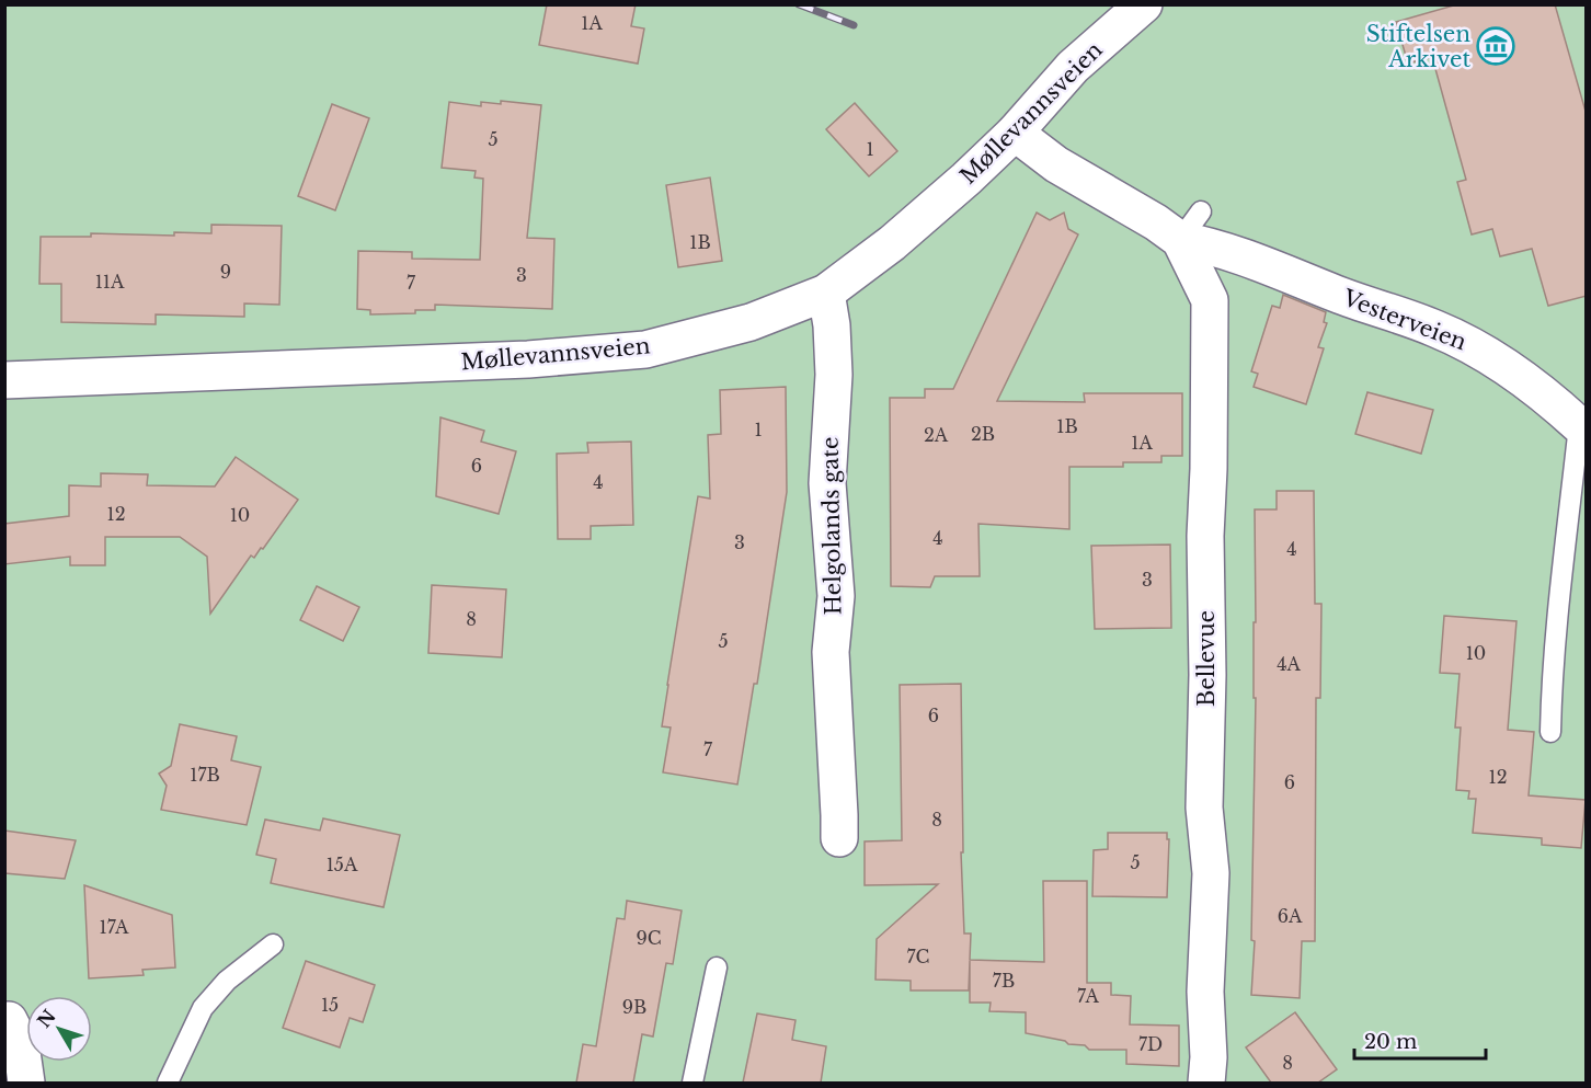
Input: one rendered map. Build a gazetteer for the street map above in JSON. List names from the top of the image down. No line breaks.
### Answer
{"streets":{"street":["Møllevannsveien","Vesterveien","Helgolands gate","Bellevue"]},"crossings":[["Møllevannsveien","Helgolands gate"],["Møllevannsveien","Bellevue"],["Vesterveien","Bellevue"]],"places":{"museum":["Stiftelsen Arkivet"]},"house_numbers":["1A","5","1","1B","9","3","11A","7","1B","1","2B","2A","1A","6","4","12","10","4","3","4","3","8","5","10","4A","6","7","17B","12","6","8","5","15A","6A","17A","9C","7C","7B","7A","15","9B","7D","8"],"scale_bar":"20 m","north":"top left"}
